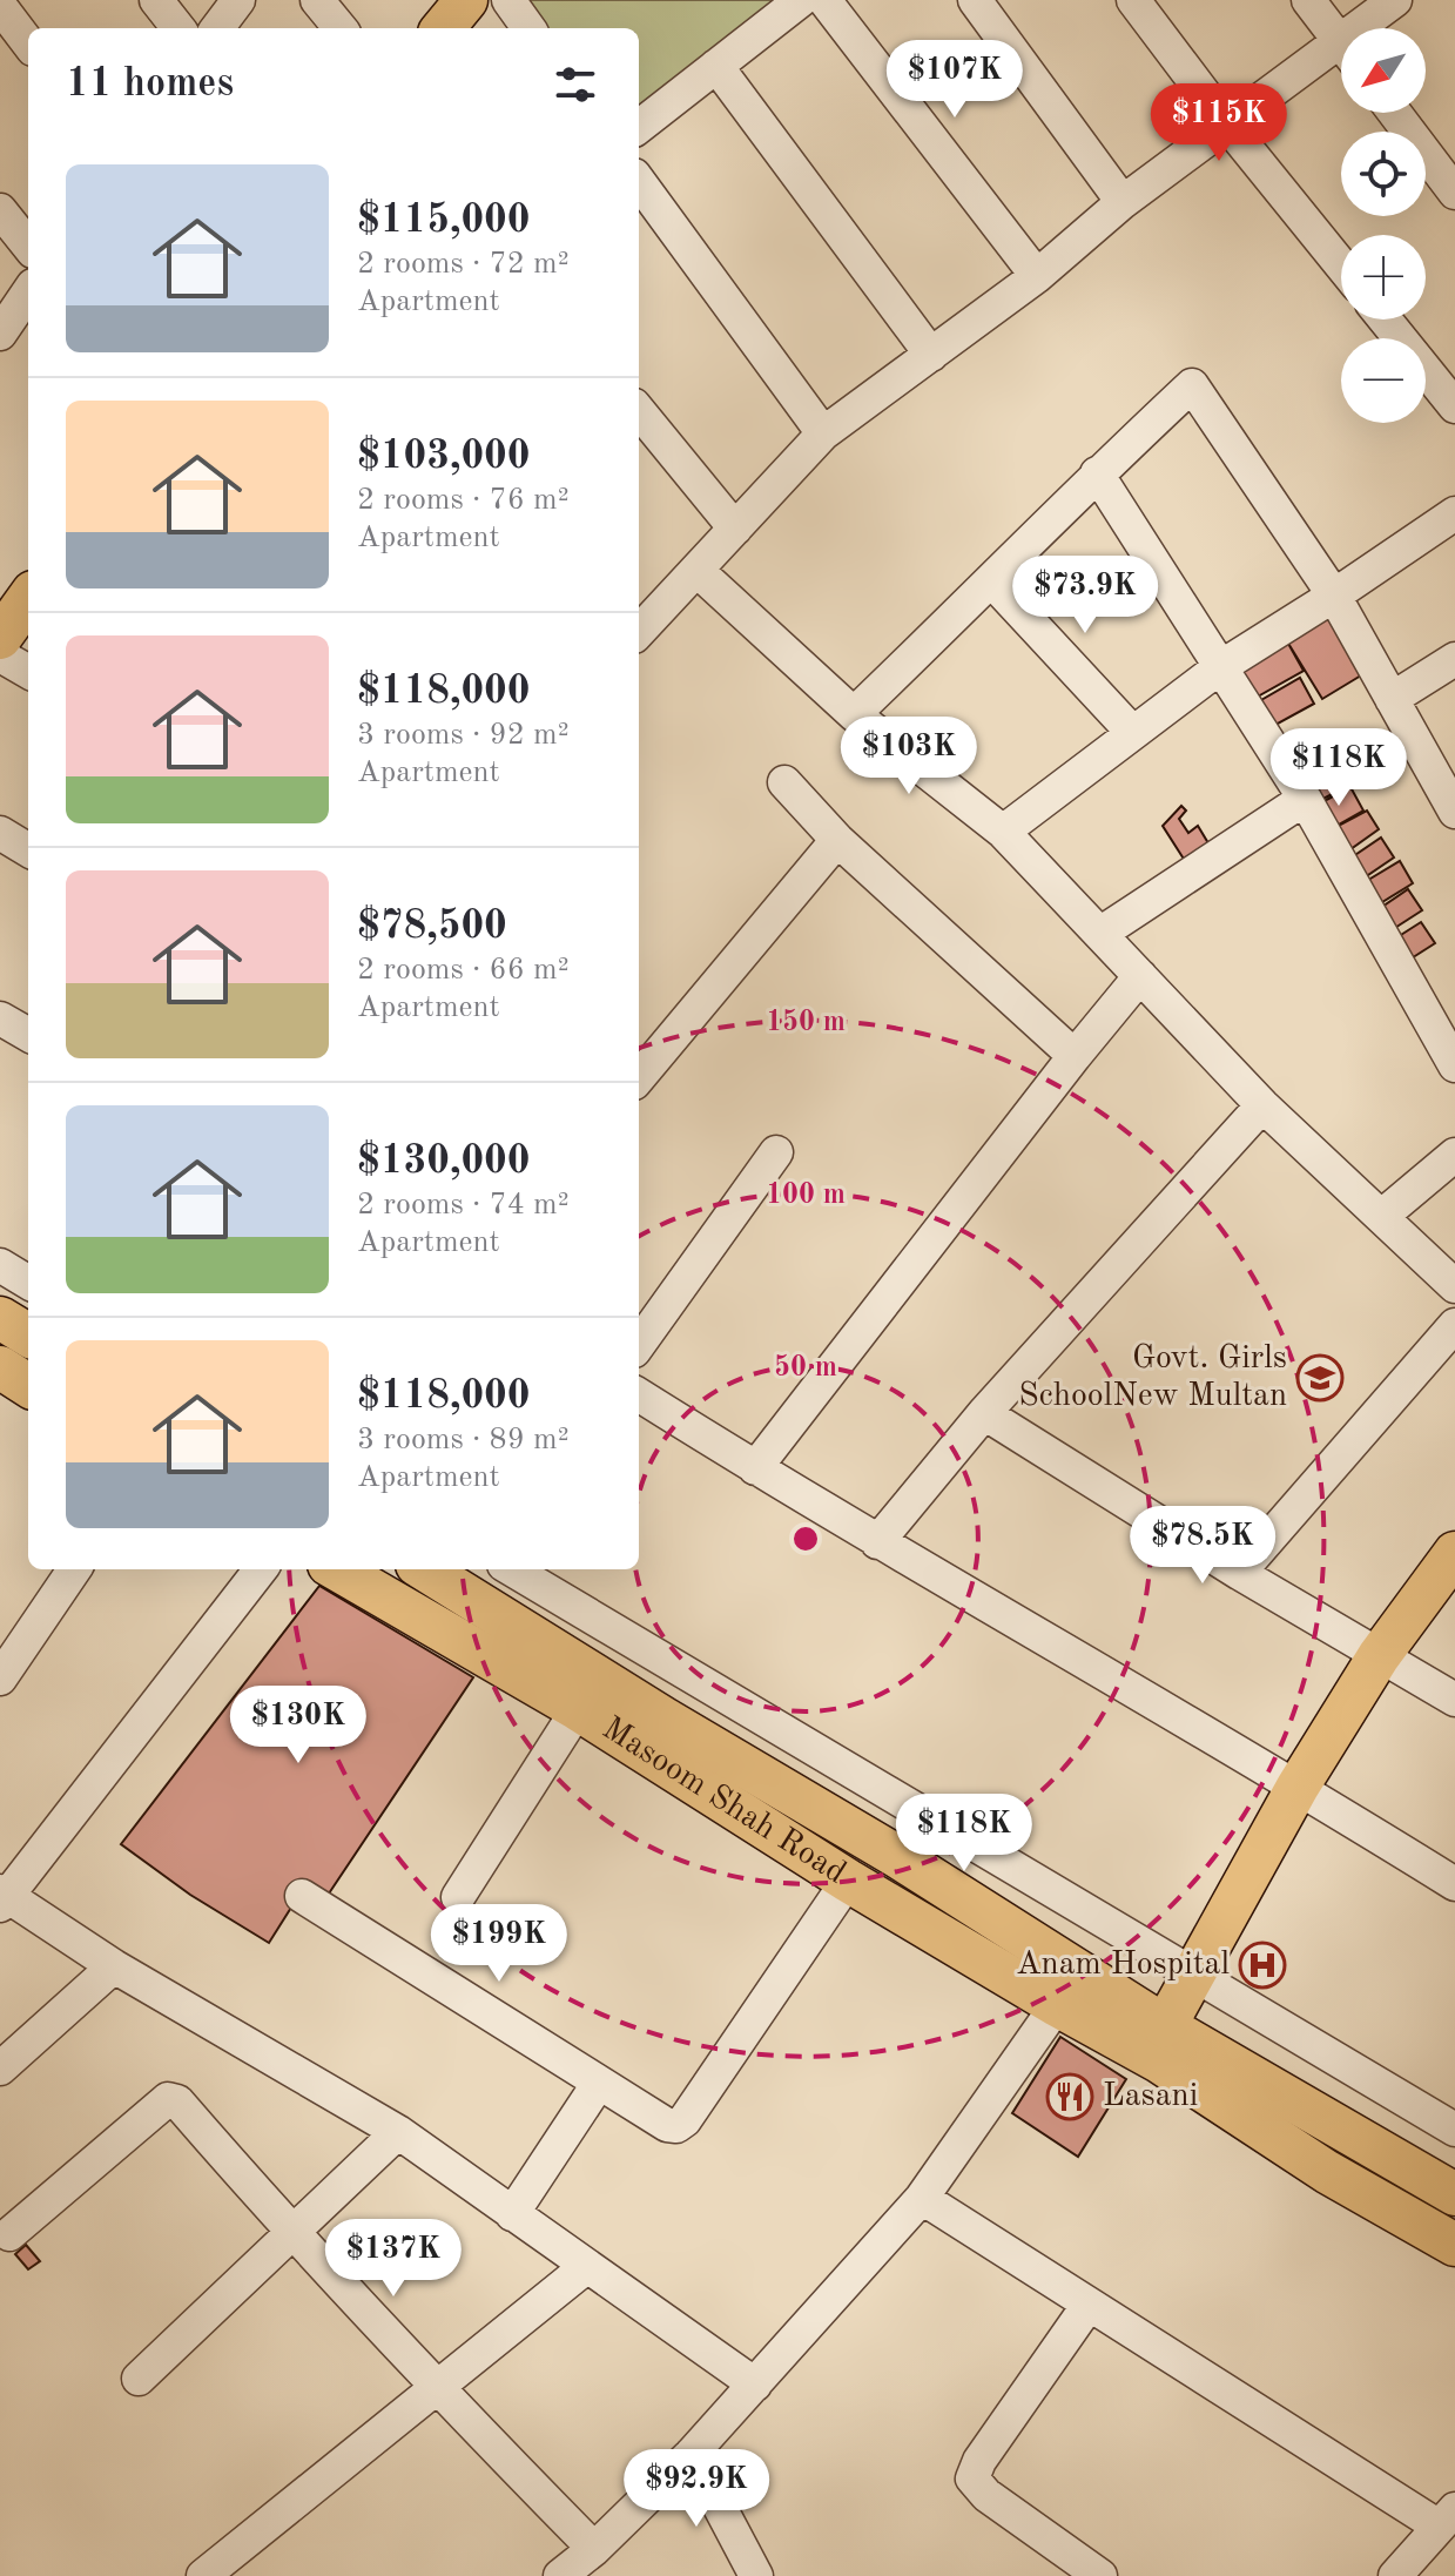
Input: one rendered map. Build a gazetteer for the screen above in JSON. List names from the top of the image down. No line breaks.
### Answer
{"streets":{"main road":["Masoom Shah Road"]},"places":{"school or university":["Govt. Girls SchoolNew Multan"],"hospital":["Anam Hospital"],"restaurant":["Lasani"]},"north":"bottom left","page":{"map_buttons":["+","−"],"heading":"11 homes","price":["$107K","$115K","$73.9K","$103K","$118K","$78.5K","$130K","$118K","$199K","$137K","$92.9K"],"list":[{"name":"$115,000","note":"2 rooms · 72 m² · Apartment"},{"name":"$103,000","note":"2 rooms · 76 m² · Apartment"},{"name":"$118,000","note":"3 rooms · 92 m² · Apartment"},{"name":"$78,500","note":"2 rooms · 66 m² · Apartment"},{"name":"$130,000","note":"2 rooms · 74 m² · Apartment"},{"name":"$118,000","note":"3 rooms · 89 m² · Apartment"}]},"rings":["150 m","100 m","50 m"]}
